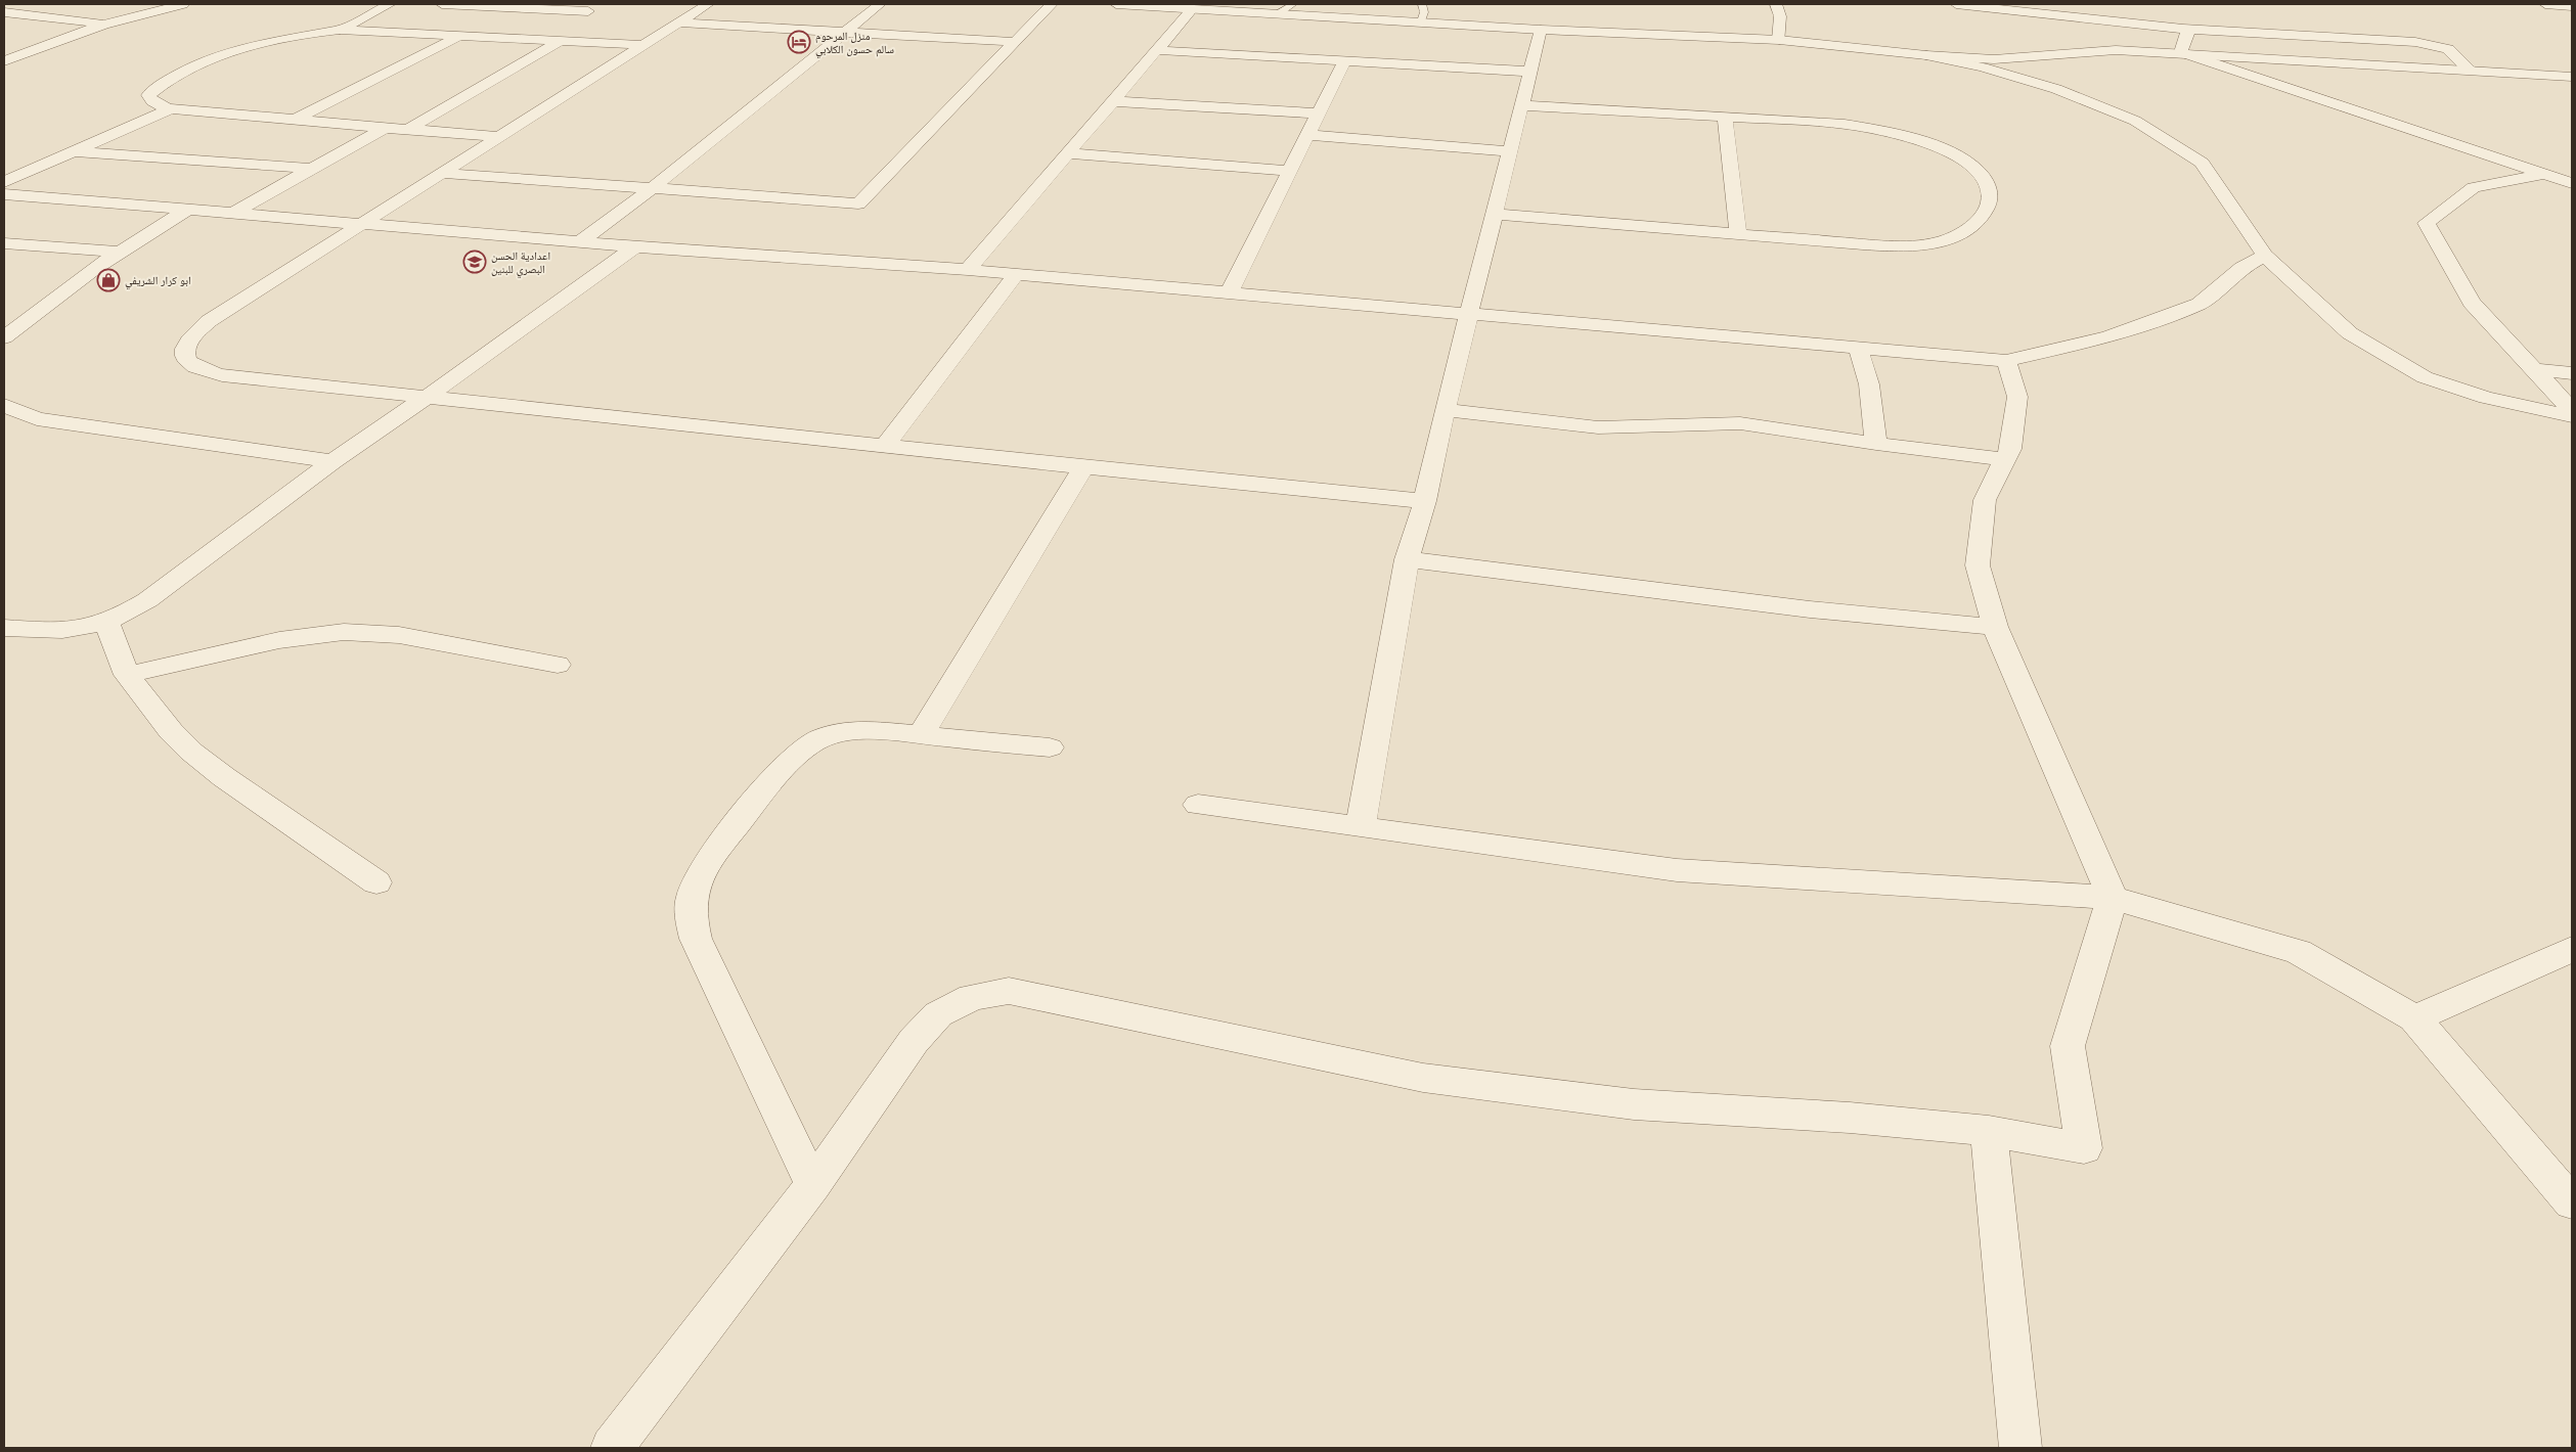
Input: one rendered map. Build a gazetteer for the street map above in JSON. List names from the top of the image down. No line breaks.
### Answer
{"places":{"hotel":["منزل المرحوم سالم حسون الكلابي"],"school or university":["اعدادية الحسن البصري للبنين"],"shop":["ابو كرار الشريفي"]}}
